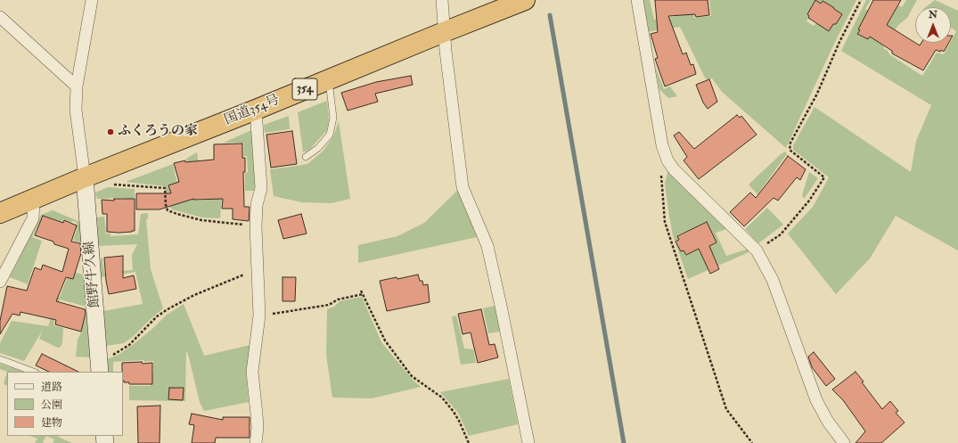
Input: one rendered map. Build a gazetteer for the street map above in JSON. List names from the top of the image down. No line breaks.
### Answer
{"streets":{"highway":["354","国道354号"],"main road":["館野牛久線"]},"crossings":[["国道354号","館野牛久線"]],"places":["ふくろうの家"],"legend":["道路","公園","建物"],"north":"top"}
